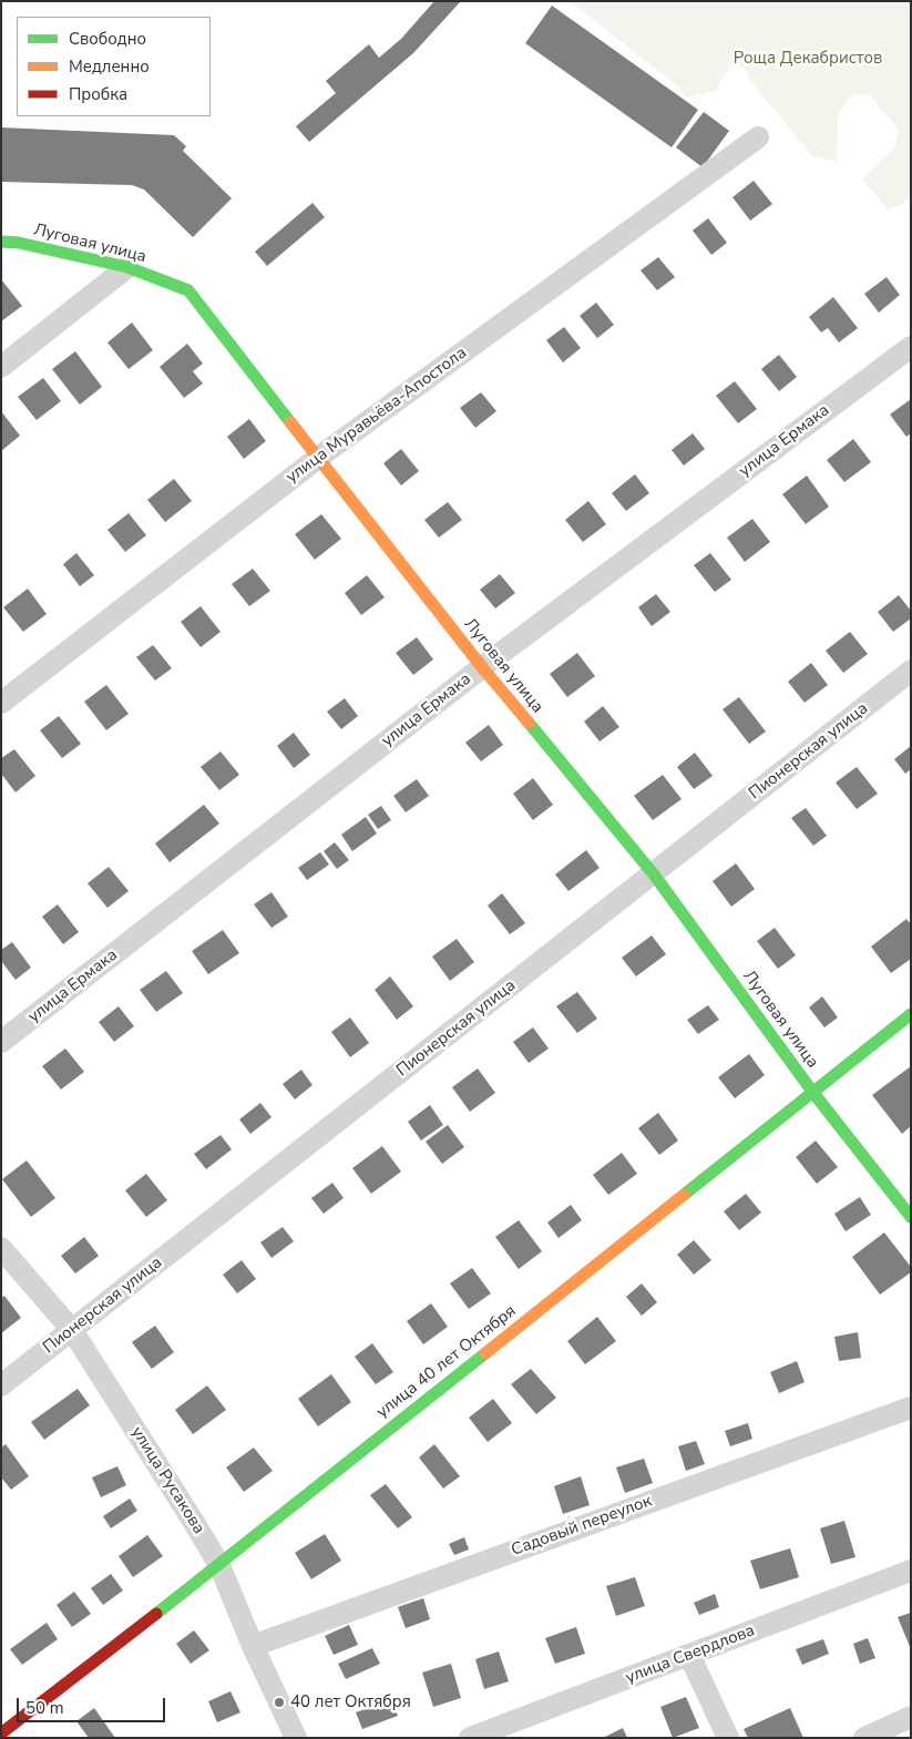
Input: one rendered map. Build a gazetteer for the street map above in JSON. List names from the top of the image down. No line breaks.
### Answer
{"streets":{"street":["Луговая улица","улица Муравьёва-Апостола","улица Ермака","Пионерская улица","улица 40 лет Октября","улица Русакова","Садовый переулок","улица Свердлова"]},"crossings":[["Луговая улица","улица Муравьёва-Апостола"],["Луговая улица","улица Ермака"],["Луговая улица","Пионерская улица"],["Луговая улица","улица 40 лет Октября"],["Пионерская улица","улица Русакова"],["улица 40 лет Октября","улица Русакова"],["улица Русакова","Садовый переулок"]],"parks":["Роща Декабристов"],"places":["40 лет Октября"],"legend":["Свободно","Медленно","Пробка"],"scale_bar":"50 m"}
